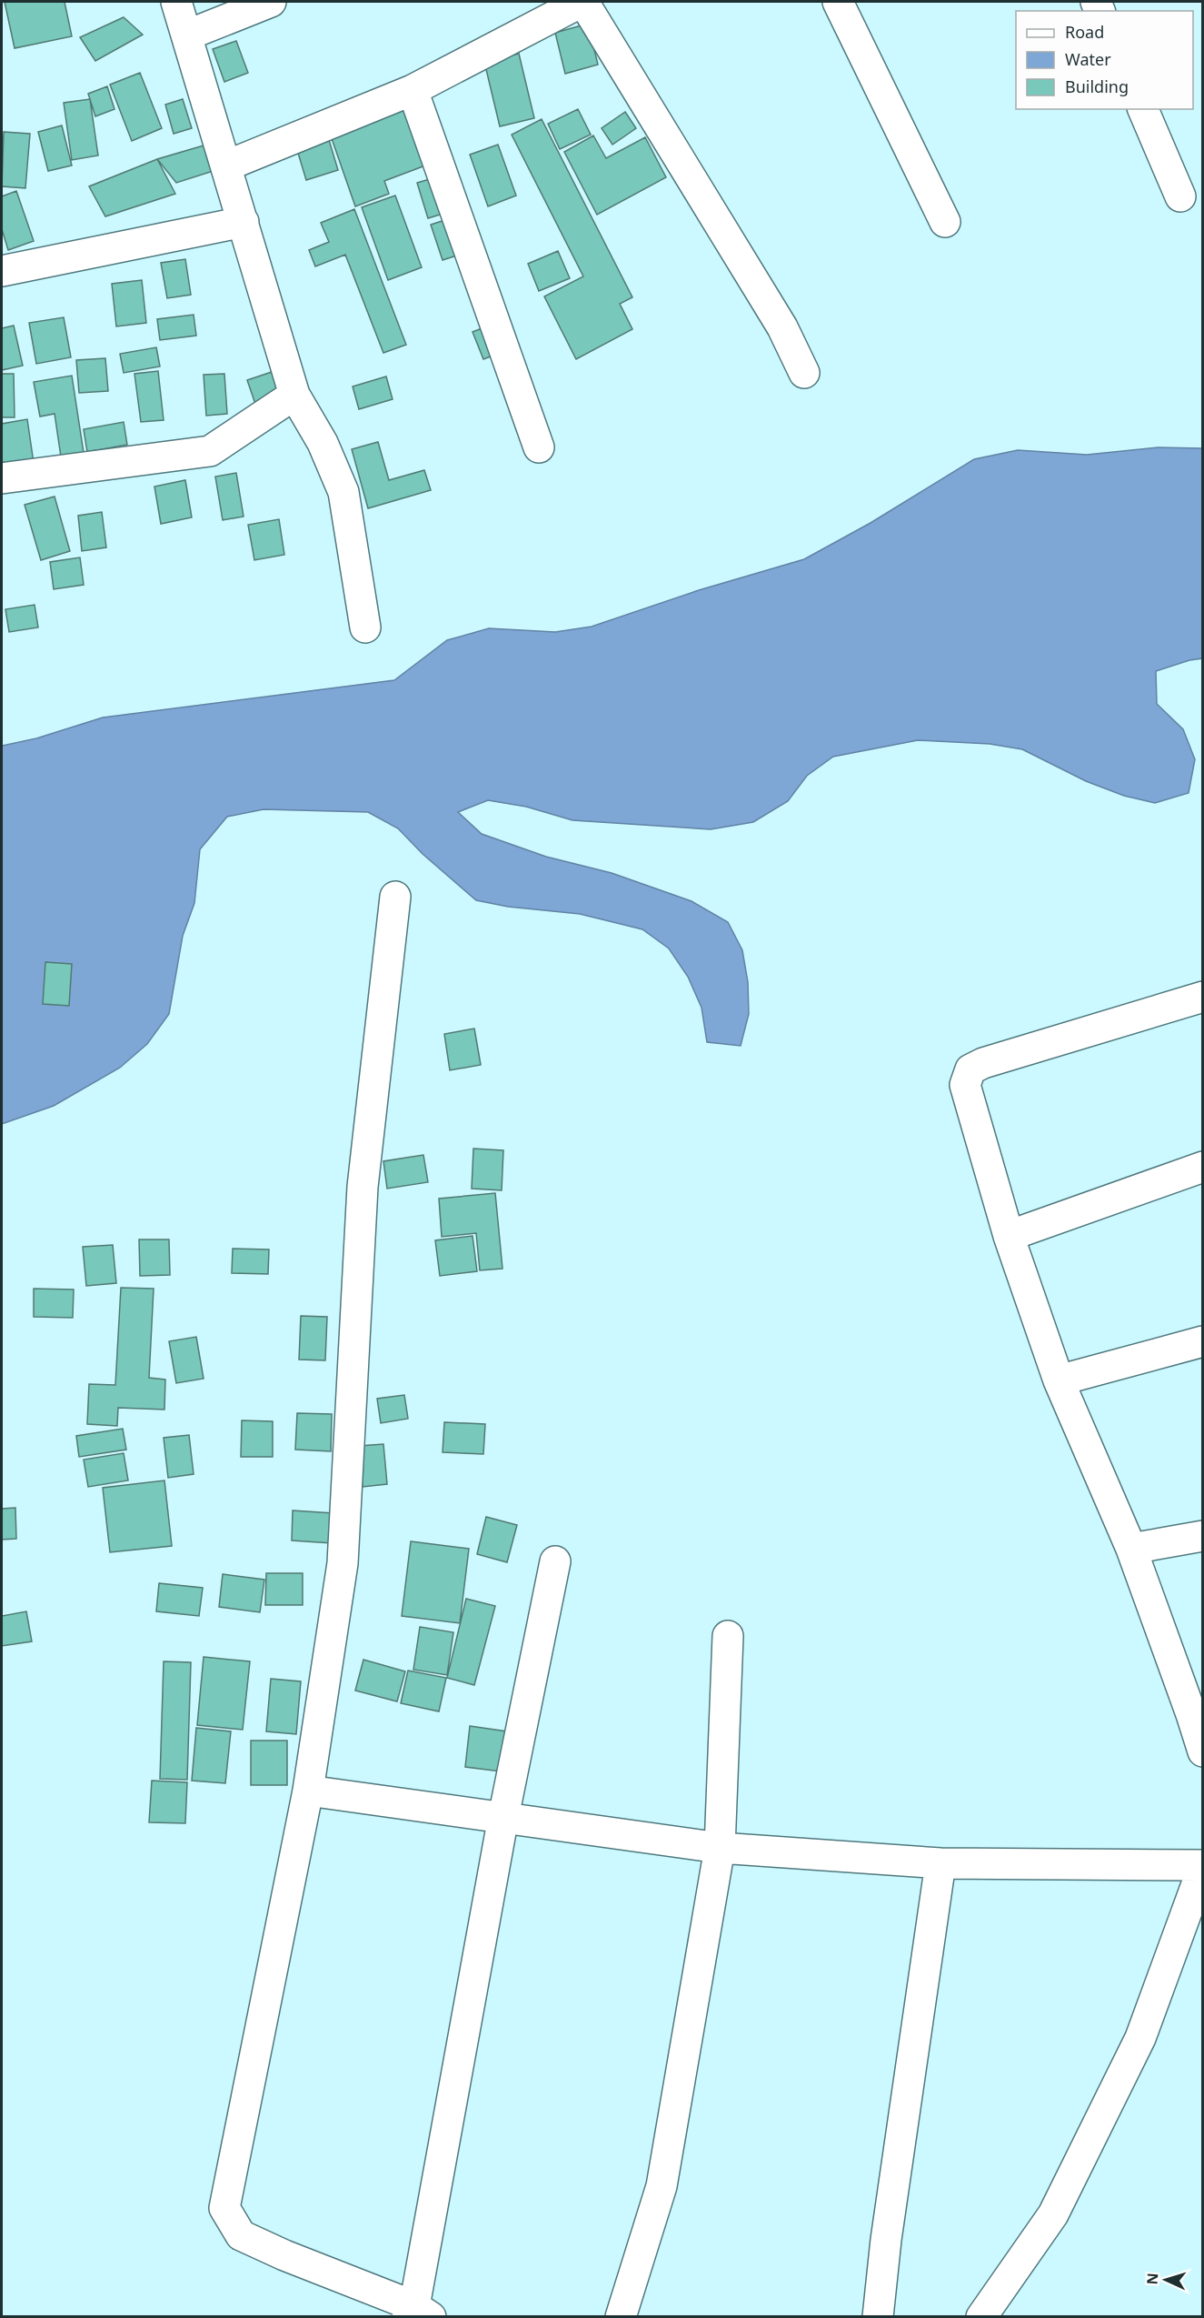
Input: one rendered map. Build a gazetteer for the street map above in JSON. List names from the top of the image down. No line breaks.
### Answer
{"legend":["Road","Water","Building"],"north":"left"}
